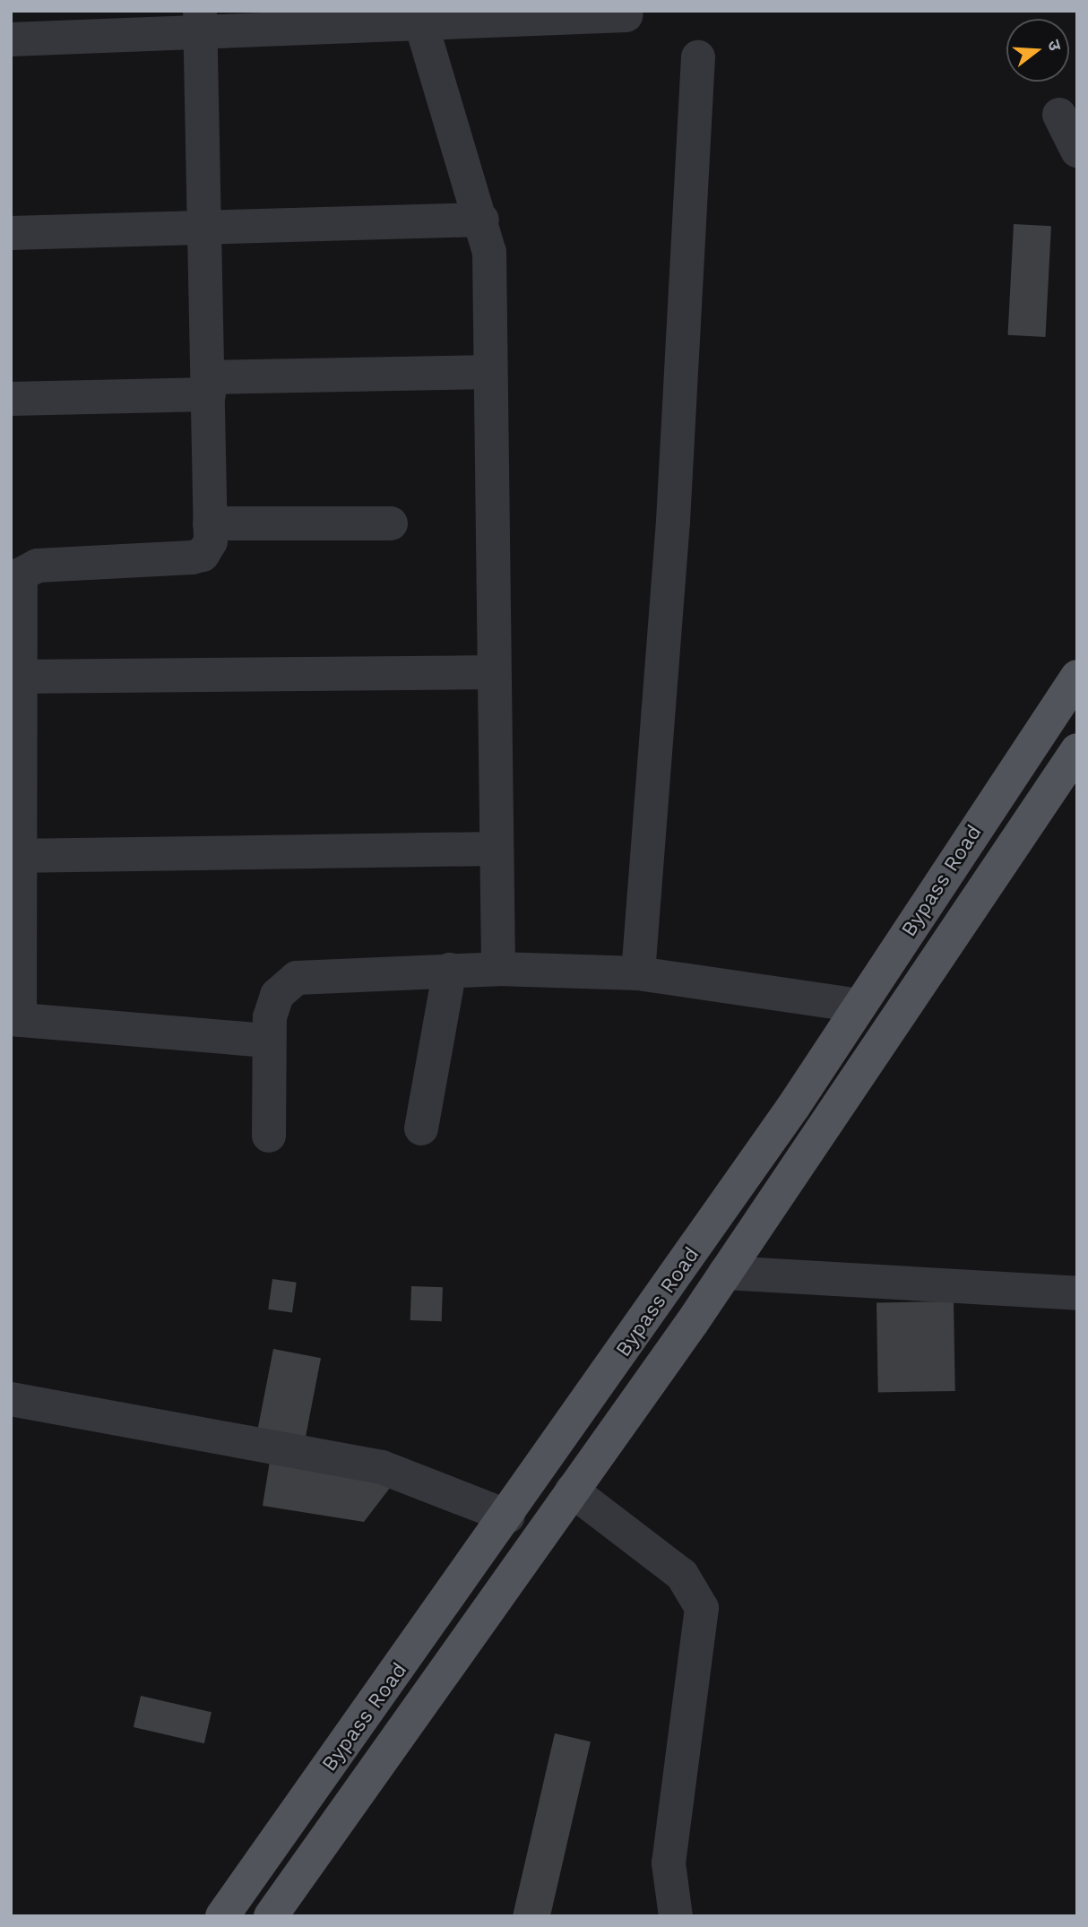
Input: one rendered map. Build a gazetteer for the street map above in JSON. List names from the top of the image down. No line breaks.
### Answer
{"streets":{"main road":["Bypass Road"]},"north":"right"}
